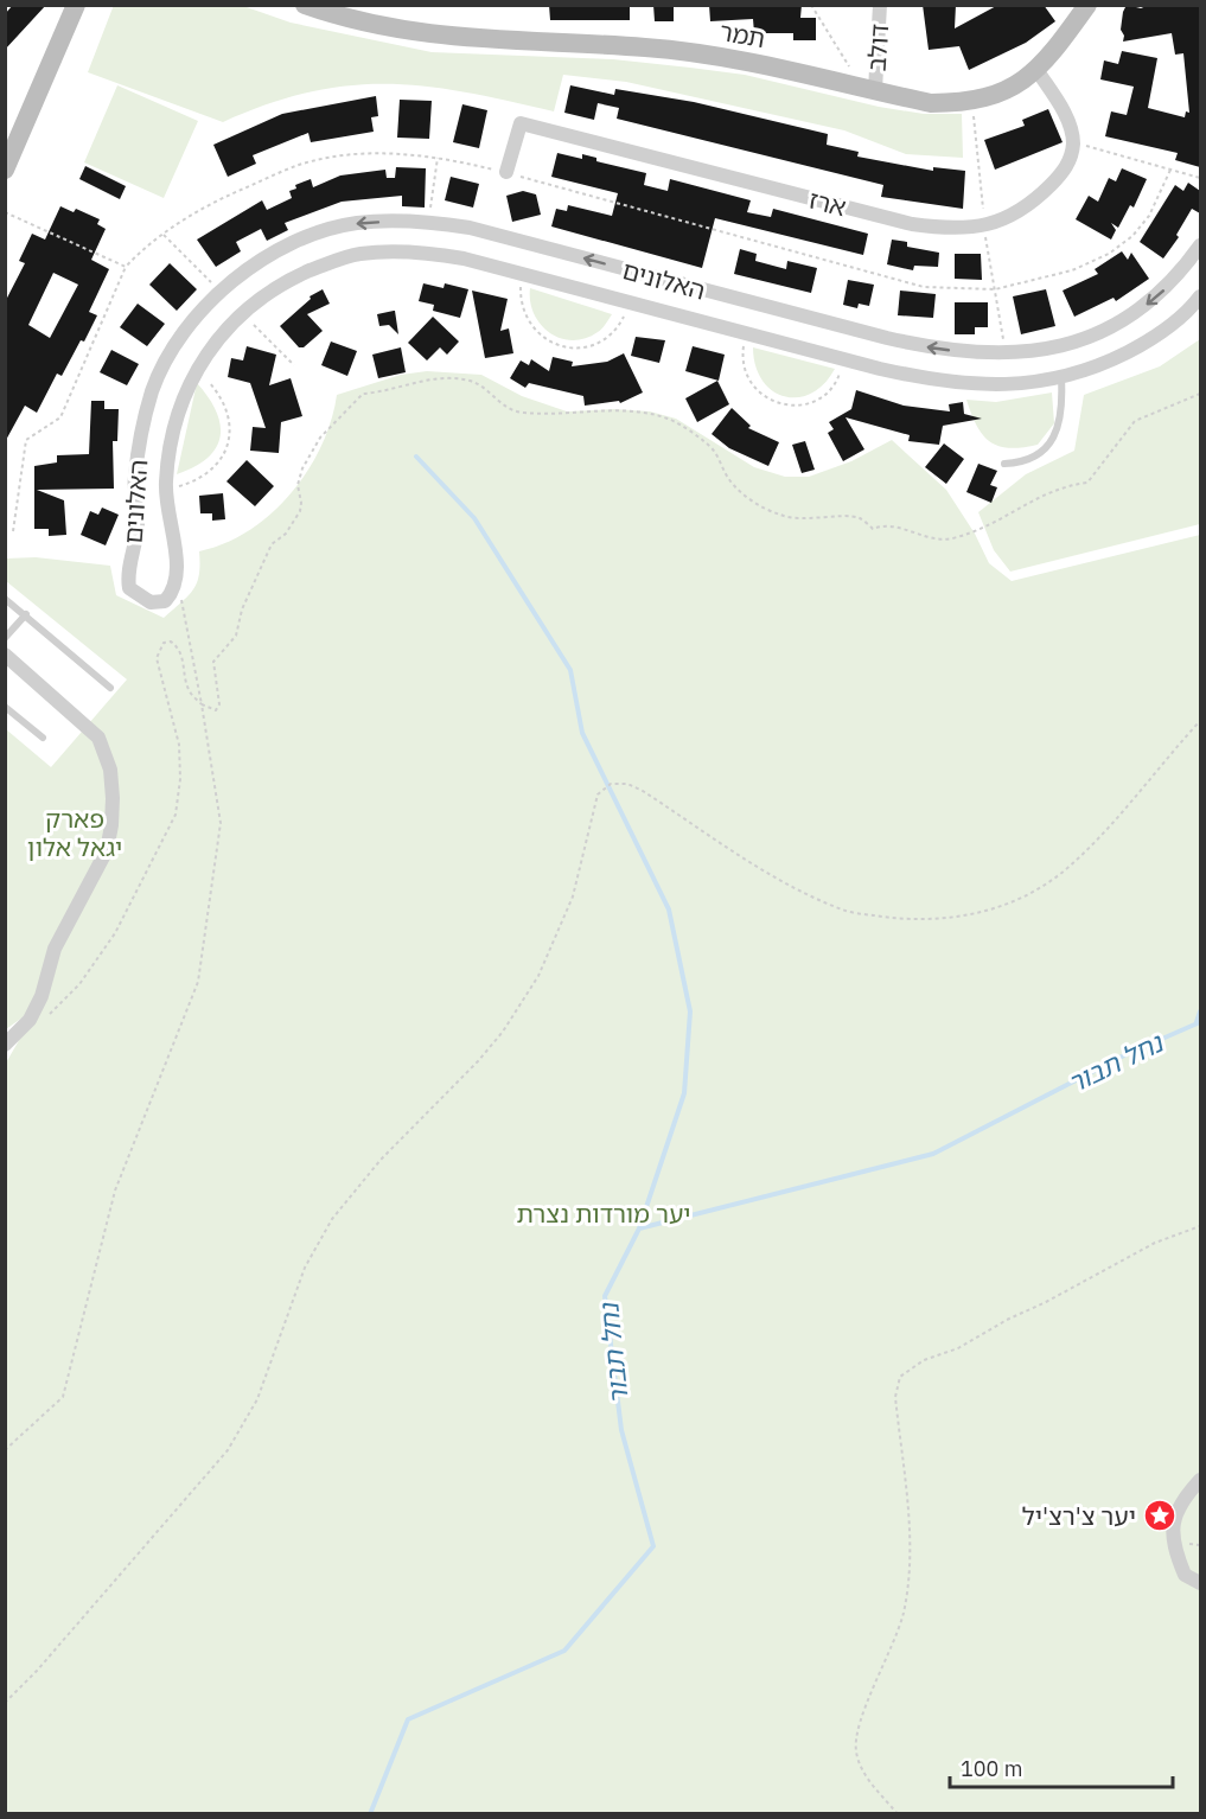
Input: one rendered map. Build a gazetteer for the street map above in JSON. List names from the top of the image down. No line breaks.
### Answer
{"streets":{"street":["תמר","דולב","ארז","האלונים"]},"crossings":[["תמר","דולב"]],"water":["נחל תבור"],"parks":["פארק יגאל אלון","יער מורדות נצרת"],"places":{"place":["יער צ'רצ'יל"]},"scale_bar":"100 m"}
